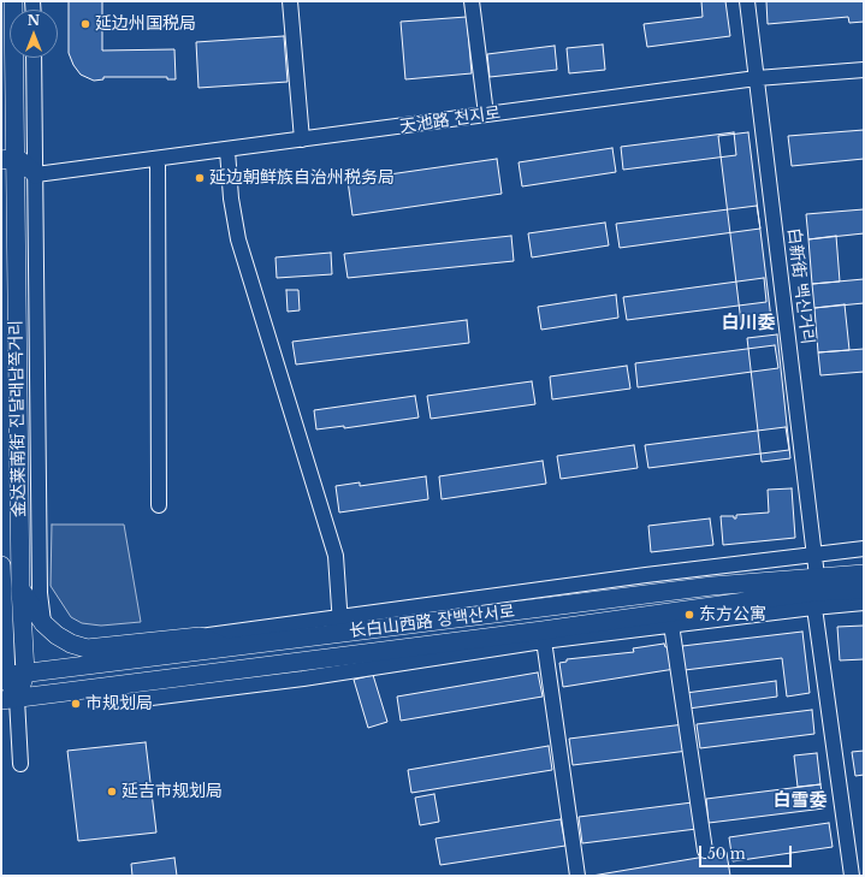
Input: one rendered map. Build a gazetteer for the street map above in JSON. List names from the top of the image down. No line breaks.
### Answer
{"streets":{"main road":["天池路 천지로","金达莱南街 진달래남쪽거리","长白山西路 장백산서로"],"street":["白新街 백신거리"]},"crossings":[["天池路 천지로","白新街 백신거리"],["天池路 천지로","金达莱南街 진달래남쪽거리"],["白新街 백신거리","长白山西路 장백산서로"],["金达莱南街 진달래남쪽거리","长白山西路 장백산서로"]],"districts":["白川委","白雪委"],"places":["延边州国税局","延边朝鲜族自治州税务局","东方公寓","市规划局","延吉市规划局"],"scale_bar":"50 m","north":"top"}
